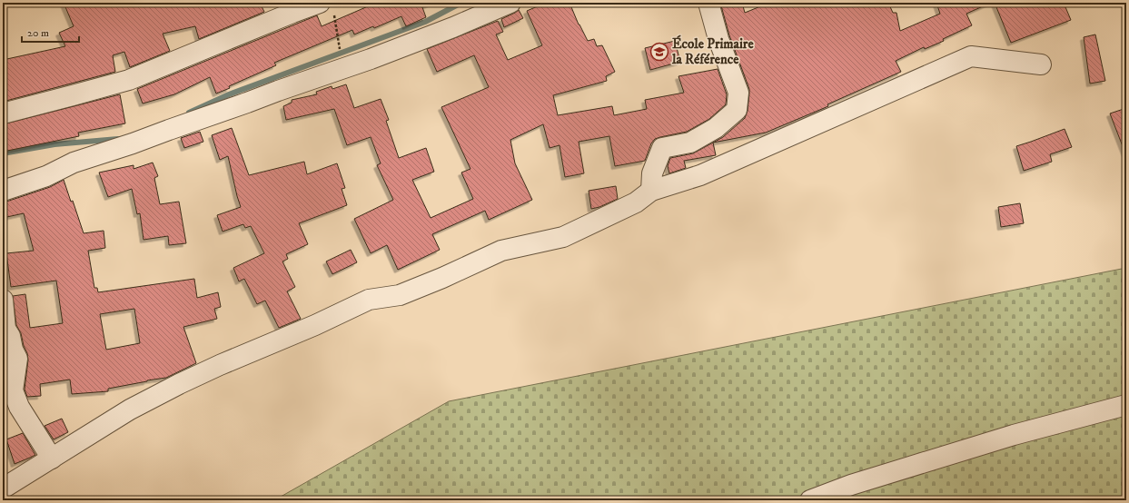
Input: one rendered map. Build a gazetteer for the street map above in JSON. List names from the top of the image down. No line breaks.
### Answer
{"places":{"school or university":["École Primaire la Référence"]},"scale_bar":"20 m"}
